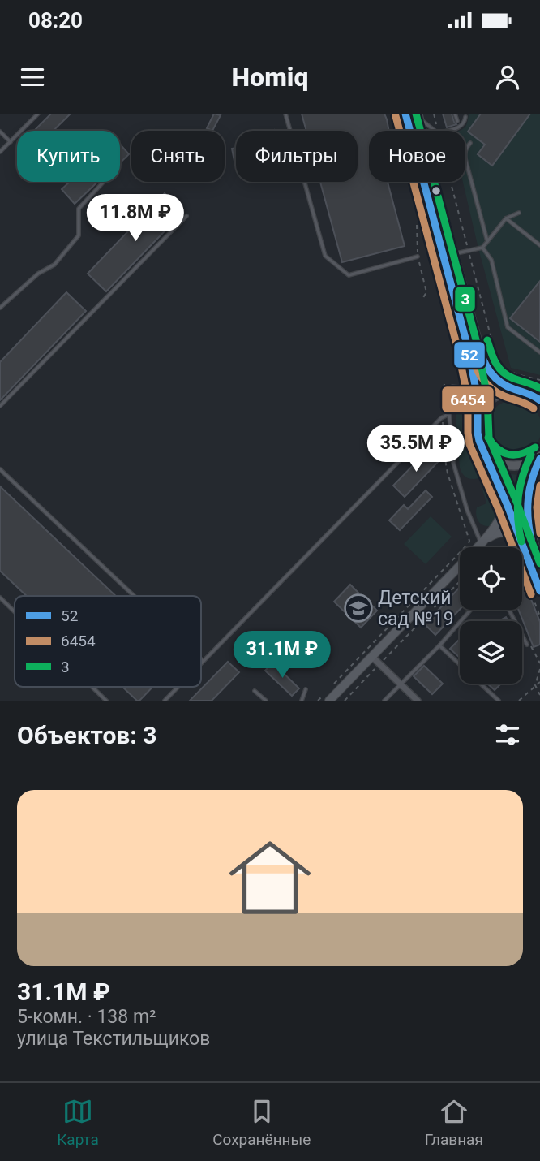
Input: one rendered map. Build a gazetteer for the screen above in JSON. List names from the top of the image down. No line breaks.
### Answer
{"places":{"school or university":["Детский сад №19"]},"lines":["transit line 52","transit line 3","transit line 6454"],"legend":["52","6454","3"],"page":{"status":"08:20","header":"Homiq","chip":["Купить","Снять","Фильтры","Новое"],"price":["11.8M ₽","35.5M ₽","31.1M ₽"],"heading":"Объектов: 3","list":[{"name":"31.1M ₽","note":"5-комн. · 138 m² · улица Текстильщиков"}],"tabs":["Карта","Сохранённые","Главная"]}}
